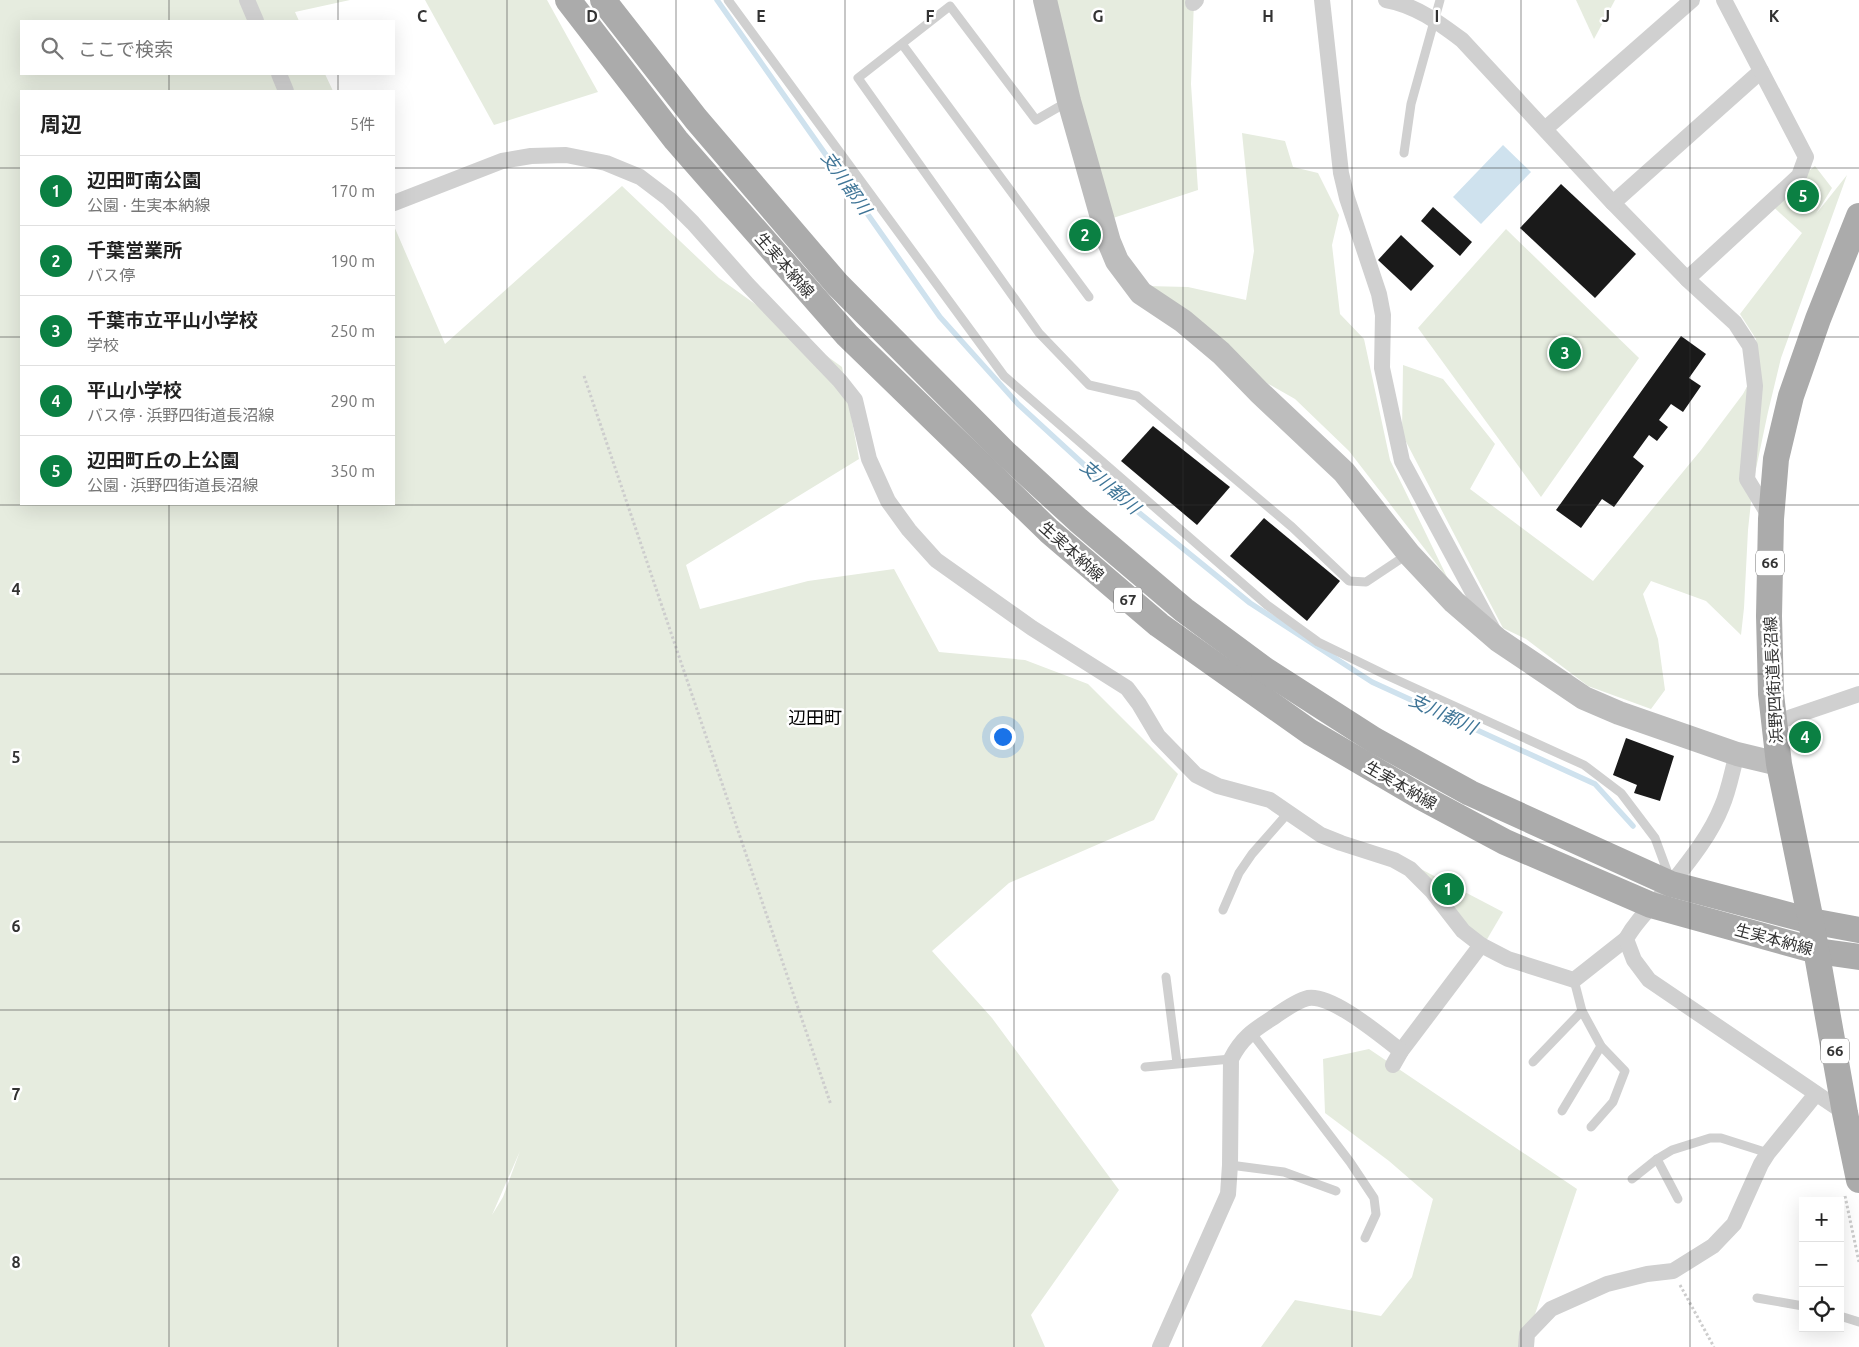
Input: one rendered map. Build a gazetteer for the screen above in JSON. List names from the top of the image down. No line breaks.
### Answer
{"streets":{"main road":["生実本納線","66","67","浜野四街道長沼線"]},"crossings":[["生実本納線","浜野四街道長沼線"]],"districts":["辺田町"],"water":["支川都川"],"page":{"search":"ここで検索","heading":["周辺","5件"],"list":[{"mark":"1","name":"辺田町南公園","note":"公園 · 生実本納線","value":"170 m"},{"mark":"2","name":"千葉営業所","note":"バス停","value":"190 m"},{"mark":"3","name":"千葉市立平山小学校","note":"学校","value":"250 m"},{"mark":"4","name":"平山小学校","note":"バス停 · 浜野四街道長沼線","value":"290 m"},{"mark":"5","name":"辺田町丘の上公園","note":"公園 · 浜野四街道長沼線","value":"350 m"}],"pins":["5","2","3","4","1"],"map_buttons":["+","−"]},"grid":{"columns":["C","D","E","F","G","H","I","J","K"],"rows":["4","5","6","7","8"]}}
